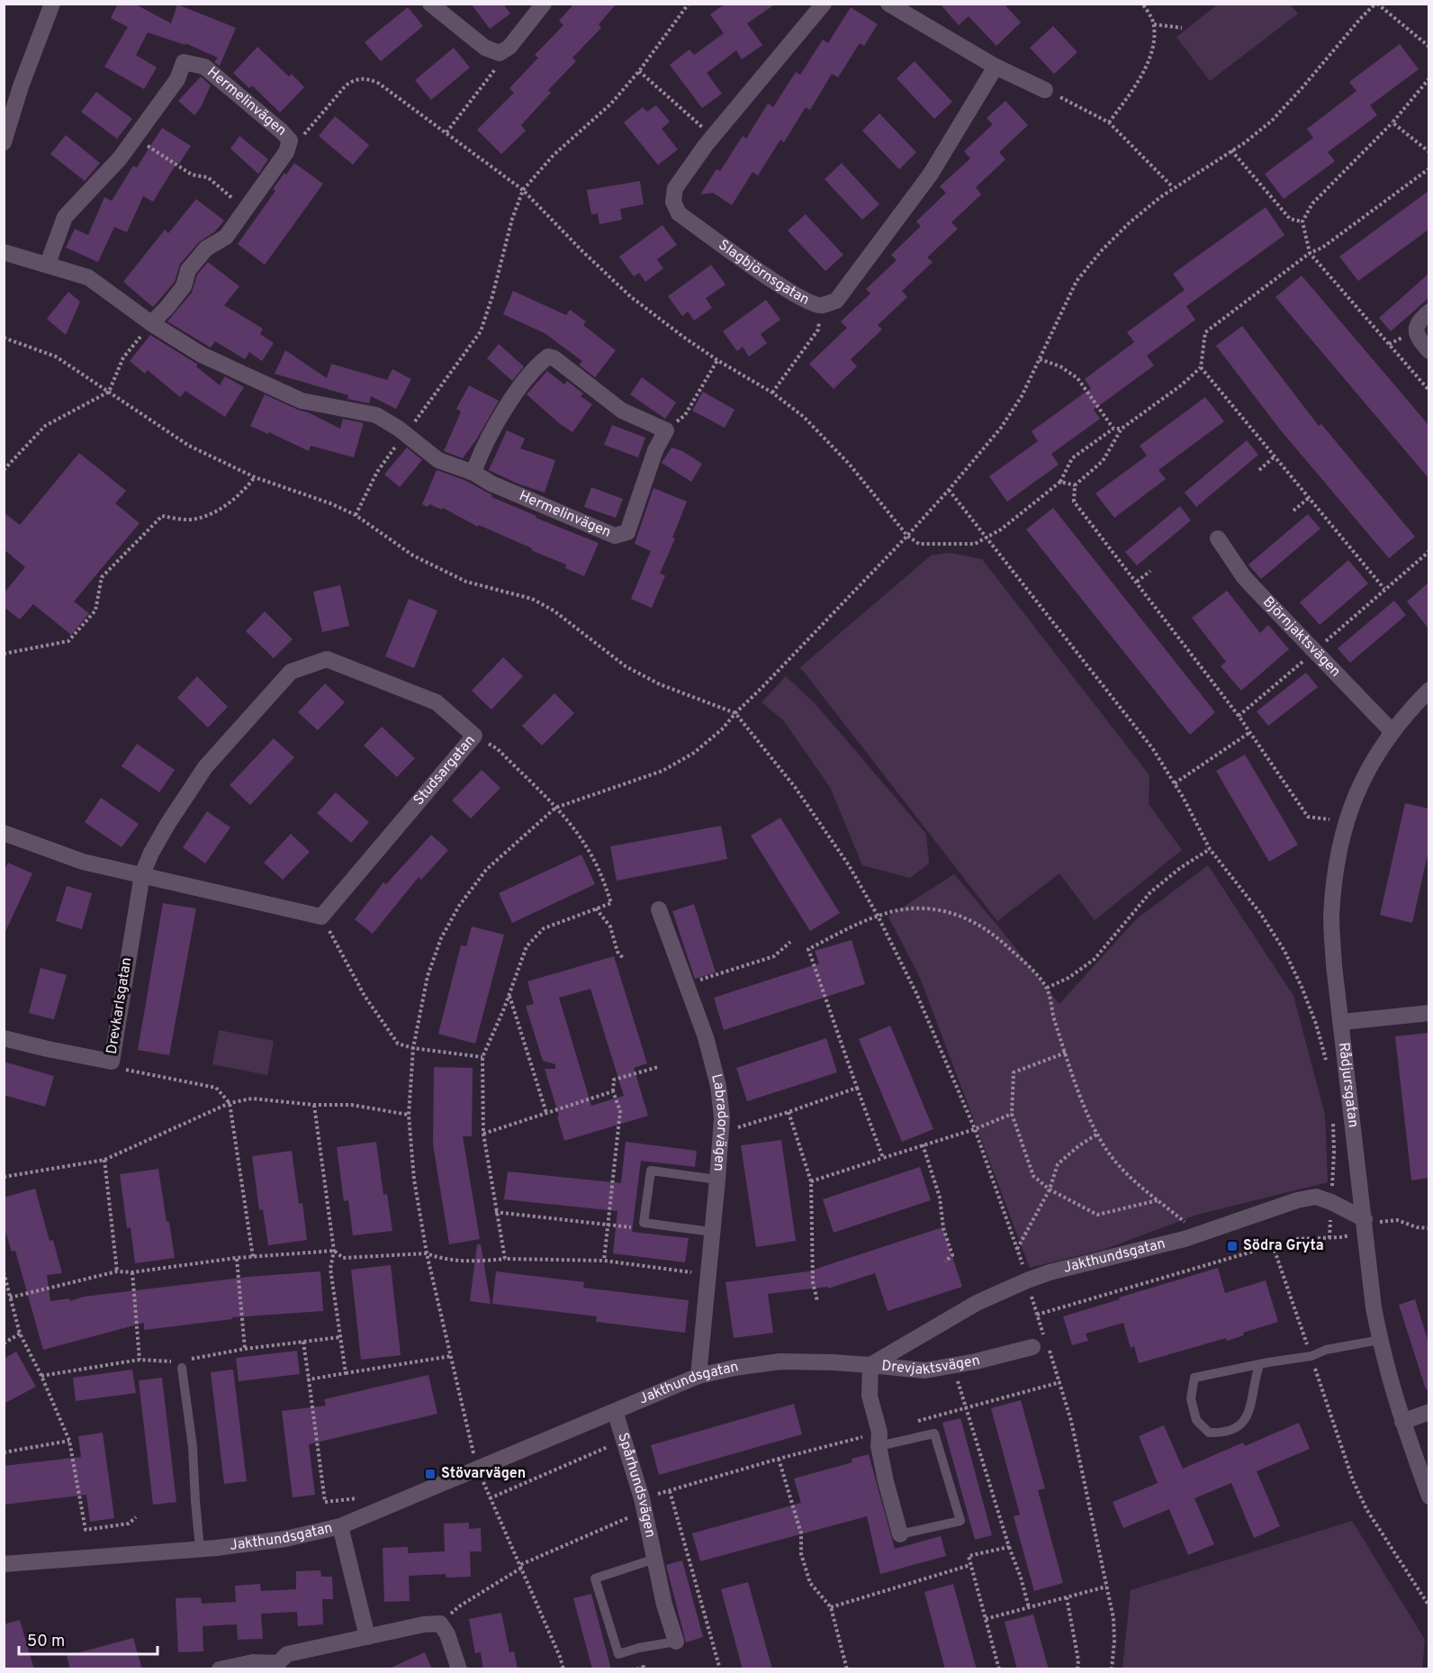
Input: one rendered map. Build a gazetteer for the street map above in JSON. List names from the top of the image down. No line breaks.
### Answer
{"streets":{"street":["Hermelinvägen","Slagbjörnsgatan","Björnjaktsvägen","Studsargatan","Drevkarlsgatan","Rådjursgatan","Labradorvägen","Jakthundsgatan","Drevjaktsvägen","Spårhundsvägen"]},"crossings":[["Björnjaktsvägen","Rådjursgatan"],["Studsargatan","Drevkarlsgatan"],["Rådjursgatan","Jakthundsgatan"],["Labradorvägen","Jakthundsgatan"],["Jakthundsgatan","Drevjaktsvägen"],["Jakthundsgatan","Spårhundsvägen"]],"places":{"transit":["Södra Gryta","Stövarvägen"]},"scale_bar":"50 m"}
